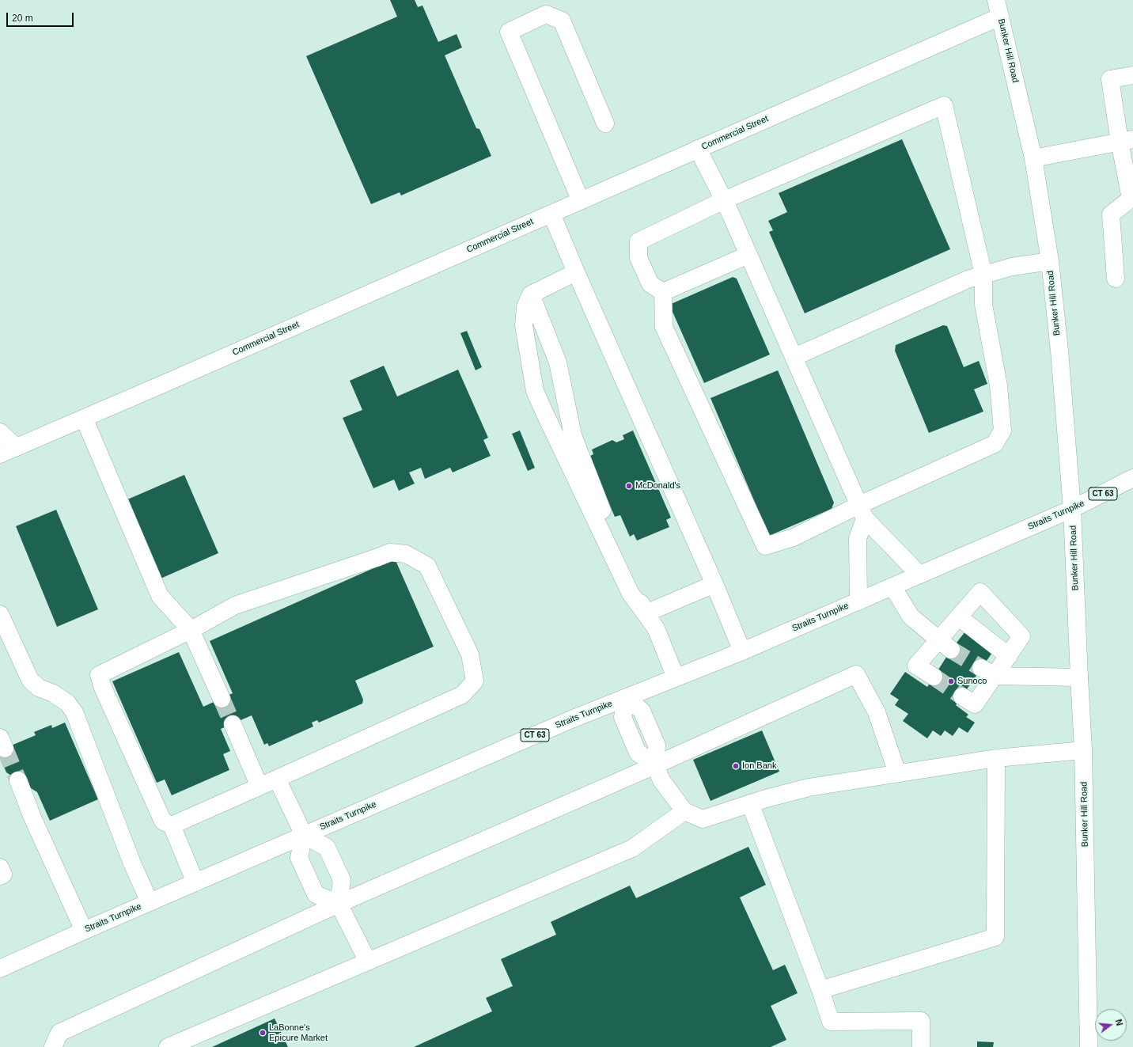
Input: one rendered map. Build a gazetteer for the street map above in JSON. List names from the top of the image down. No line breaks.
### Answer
{"streets":{"main road":["Bunker Hill Road","Commercial Street","CT 63","Straits Turnpike"]},"crossings":[["Bunker Hill Road","Commercial Street"],["Bunker Hill Road","Straits Turnpike"]],"places":["McDonald's","Sunoco","Ion Bank","LaBonne's Epicure Market"],"scale_bar":"20 m","north":"right"}
